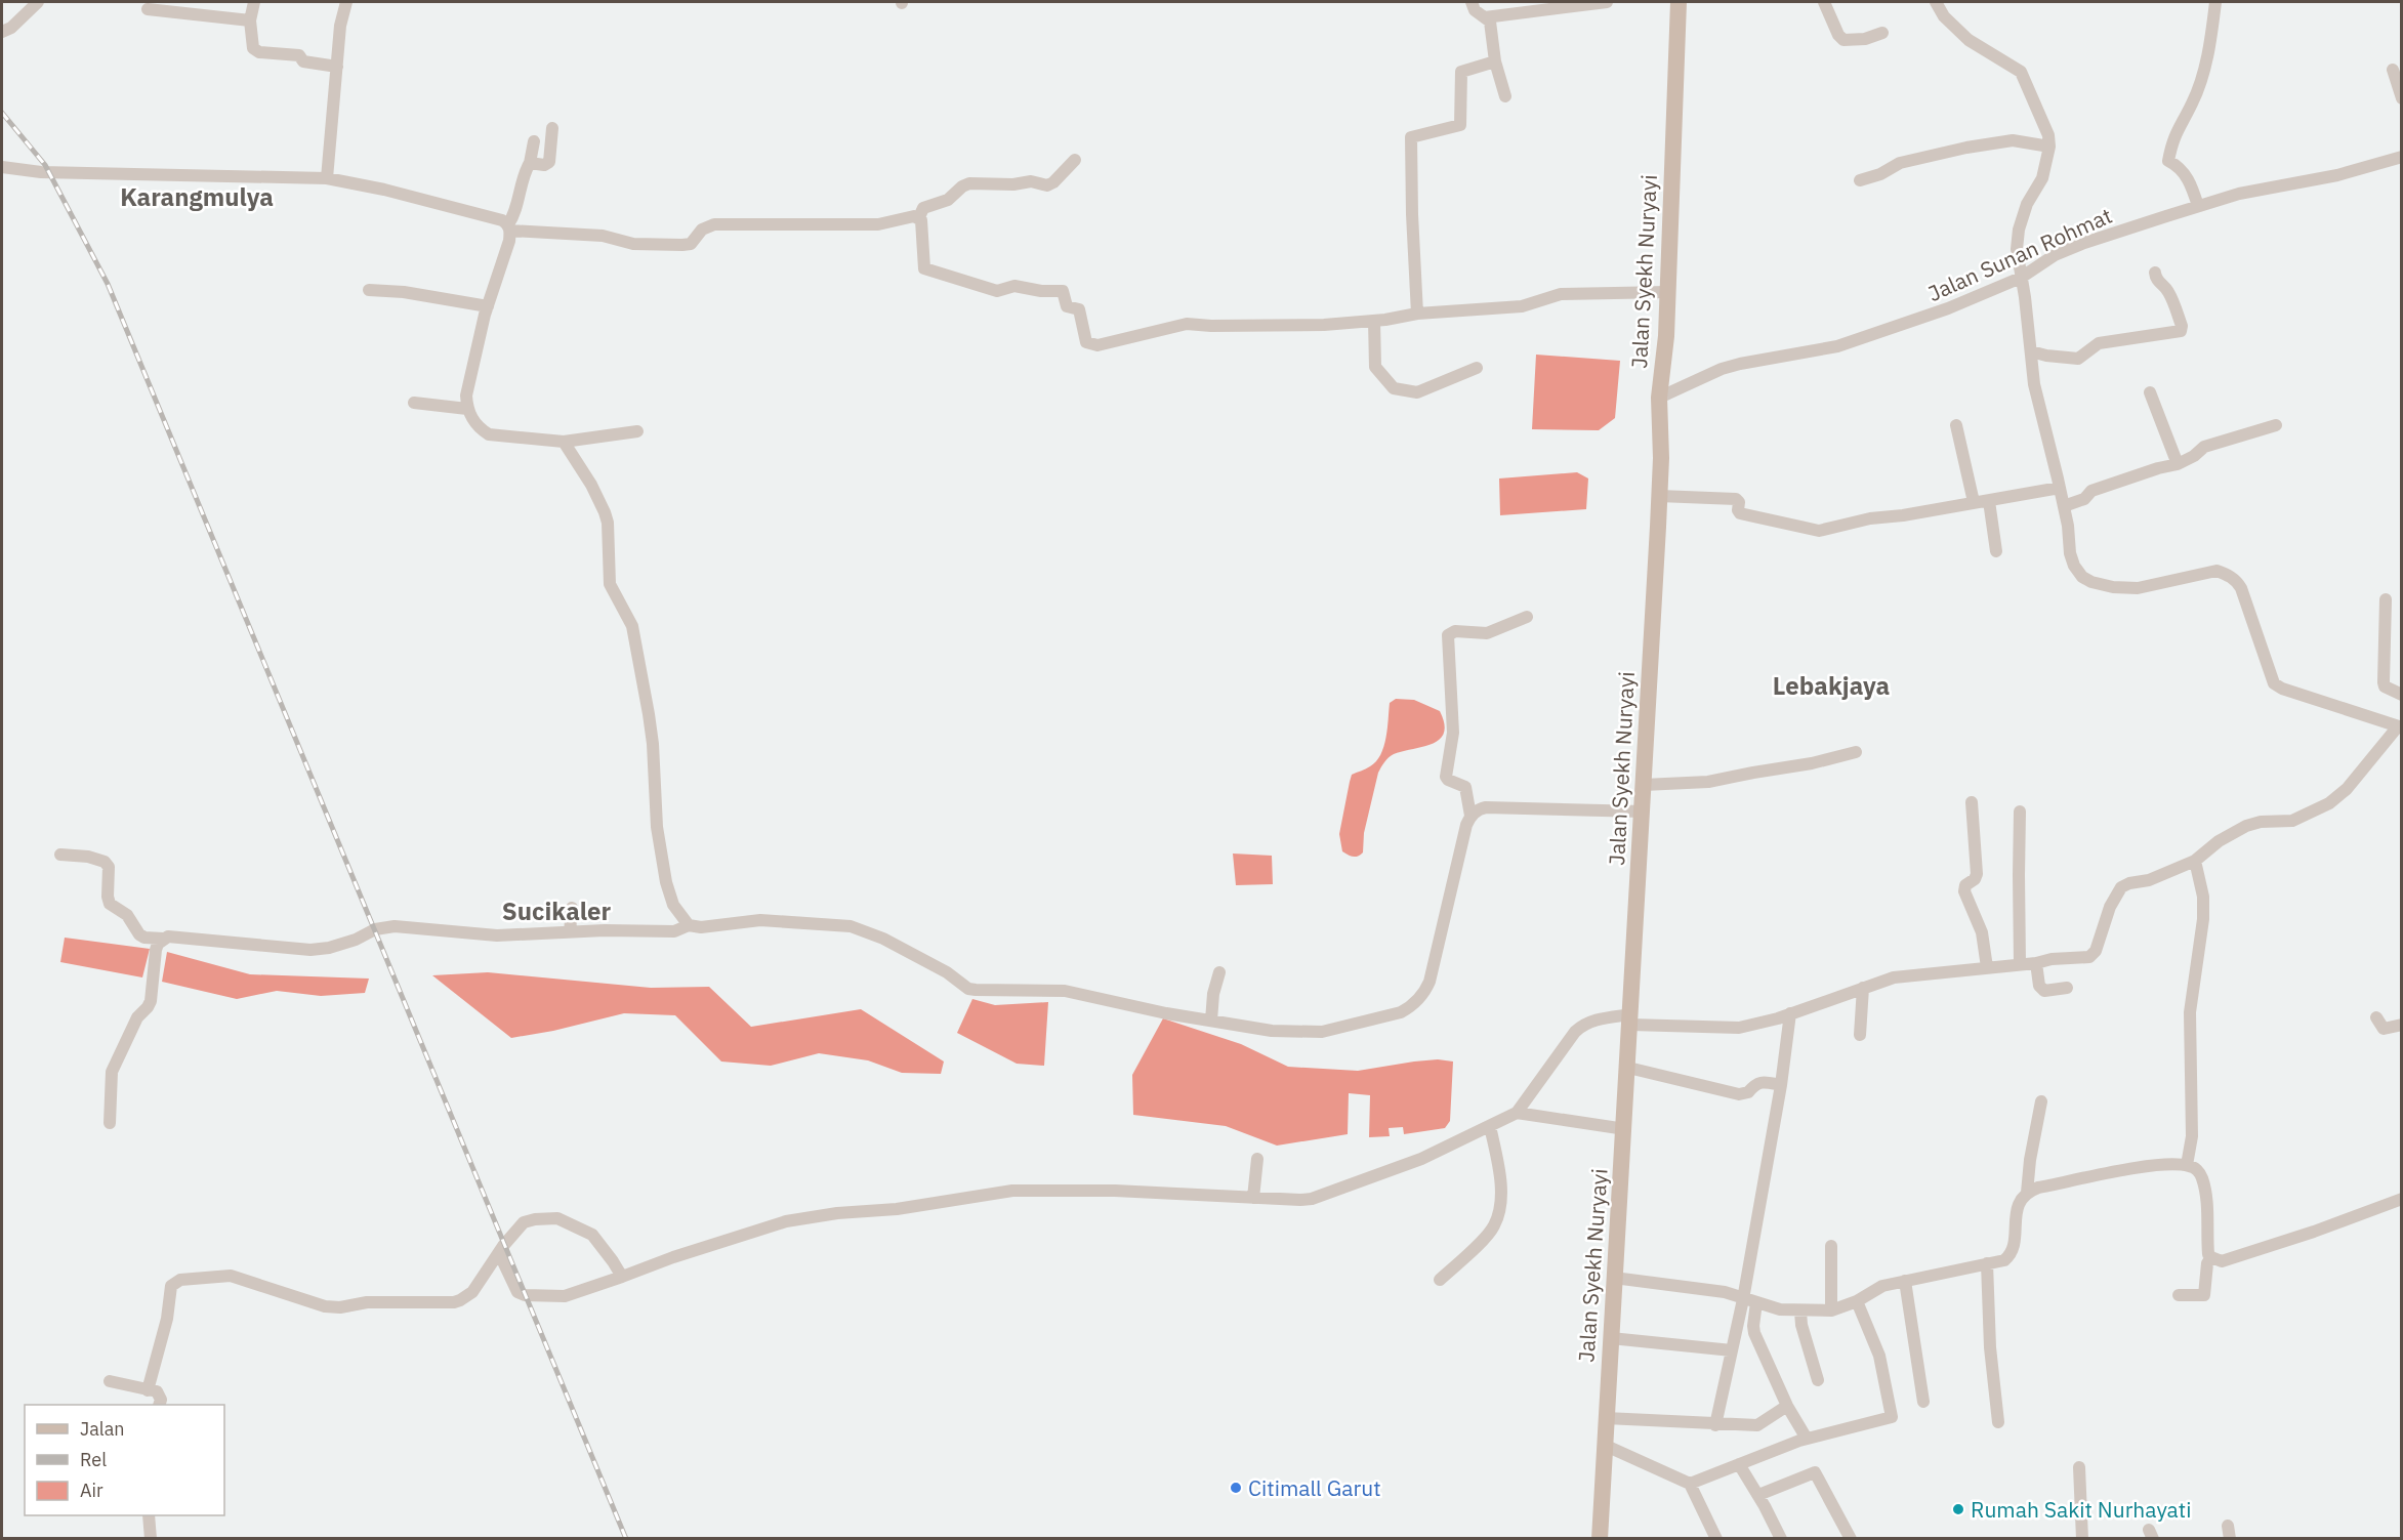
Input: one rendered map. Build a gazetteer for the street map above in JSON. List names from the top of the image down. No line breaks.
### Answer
{"streets":{"main road":["Jalan Syekh Nuryayi"],"street":["Jalan Sunan Rohmat"]},"crossings":[["Jalan Sunan Rohmat","Jalan Syekh Nuryayi"]],"districts":["Karangmulya","Lebakjaya","Sucikaler"],"places":["Citimall Garut","Rumah Sakit Nurhayati"],"legend":["Jalan","Rel","Air"]}
